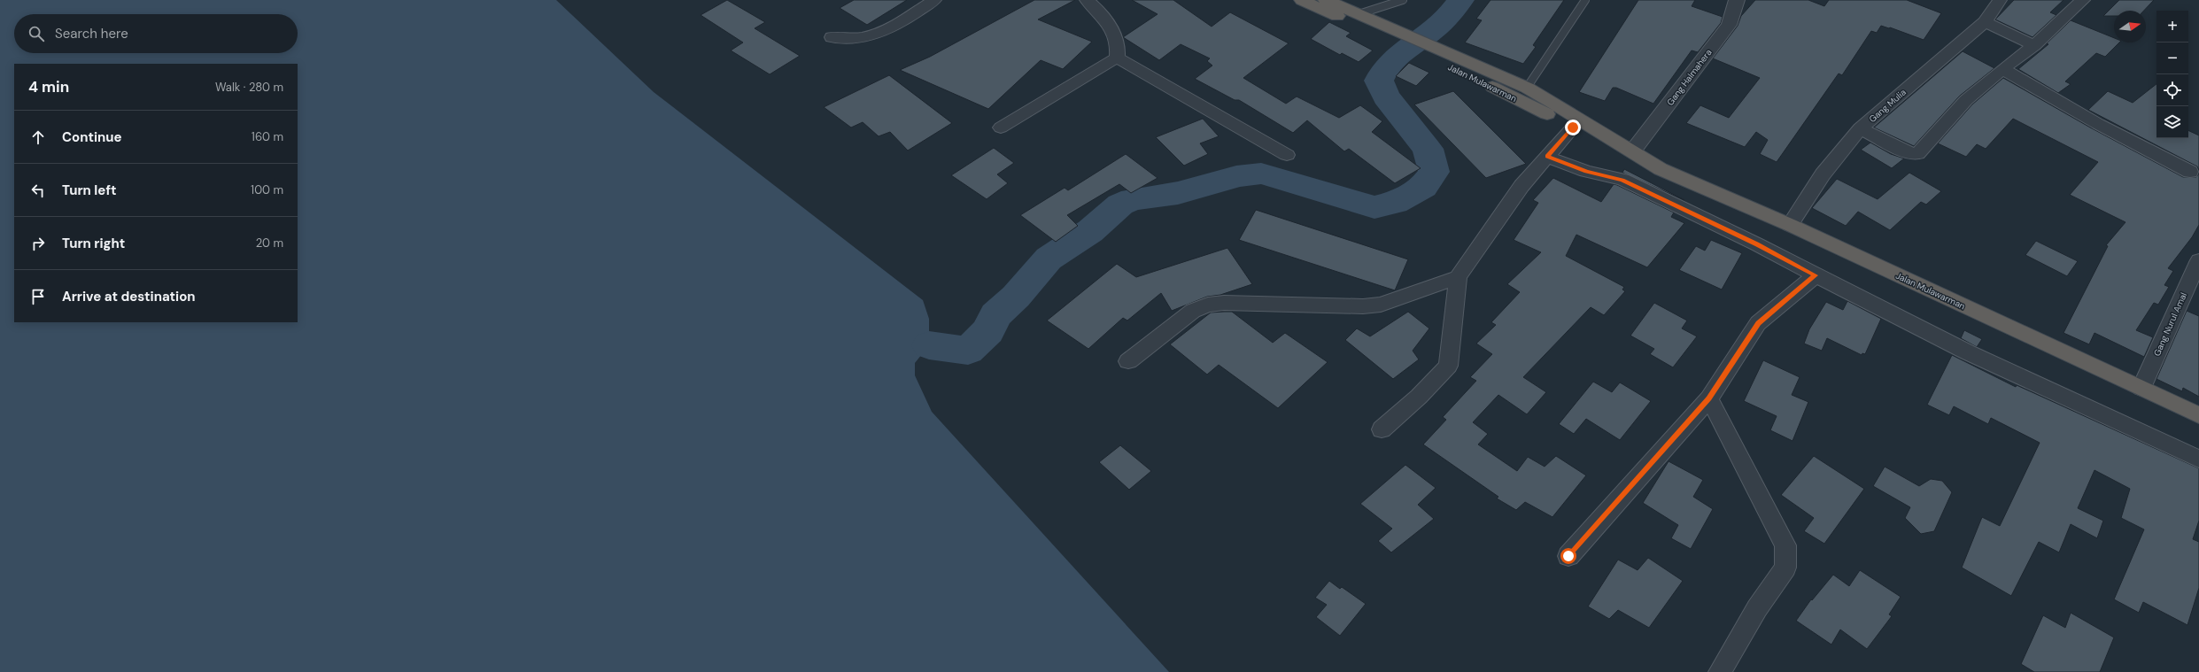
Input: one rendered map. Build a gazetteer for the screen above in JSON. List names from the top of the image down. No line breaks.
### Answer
{"streets":{"highway":["Jalan Mulawarman"],"street":["Gang Halmahera","Gang Mulia","Gang Nurul Amal"]},"crossings":[["Gang Halmahera","Jalan Mulawarman"],["Jalan Mulawarman","Gang Mulia"],["Jalan Mulawarman","Gang Nurul Amal"]],"north":"right","page":{"map_buttons":["+","−"],"search":"Search here","heading":["4 min","Walk · 280 m"],"list":[["Continue","160 m"],["Turn left","100 m"],["Turn right","20 m"],"Arrive at destination"]}}
